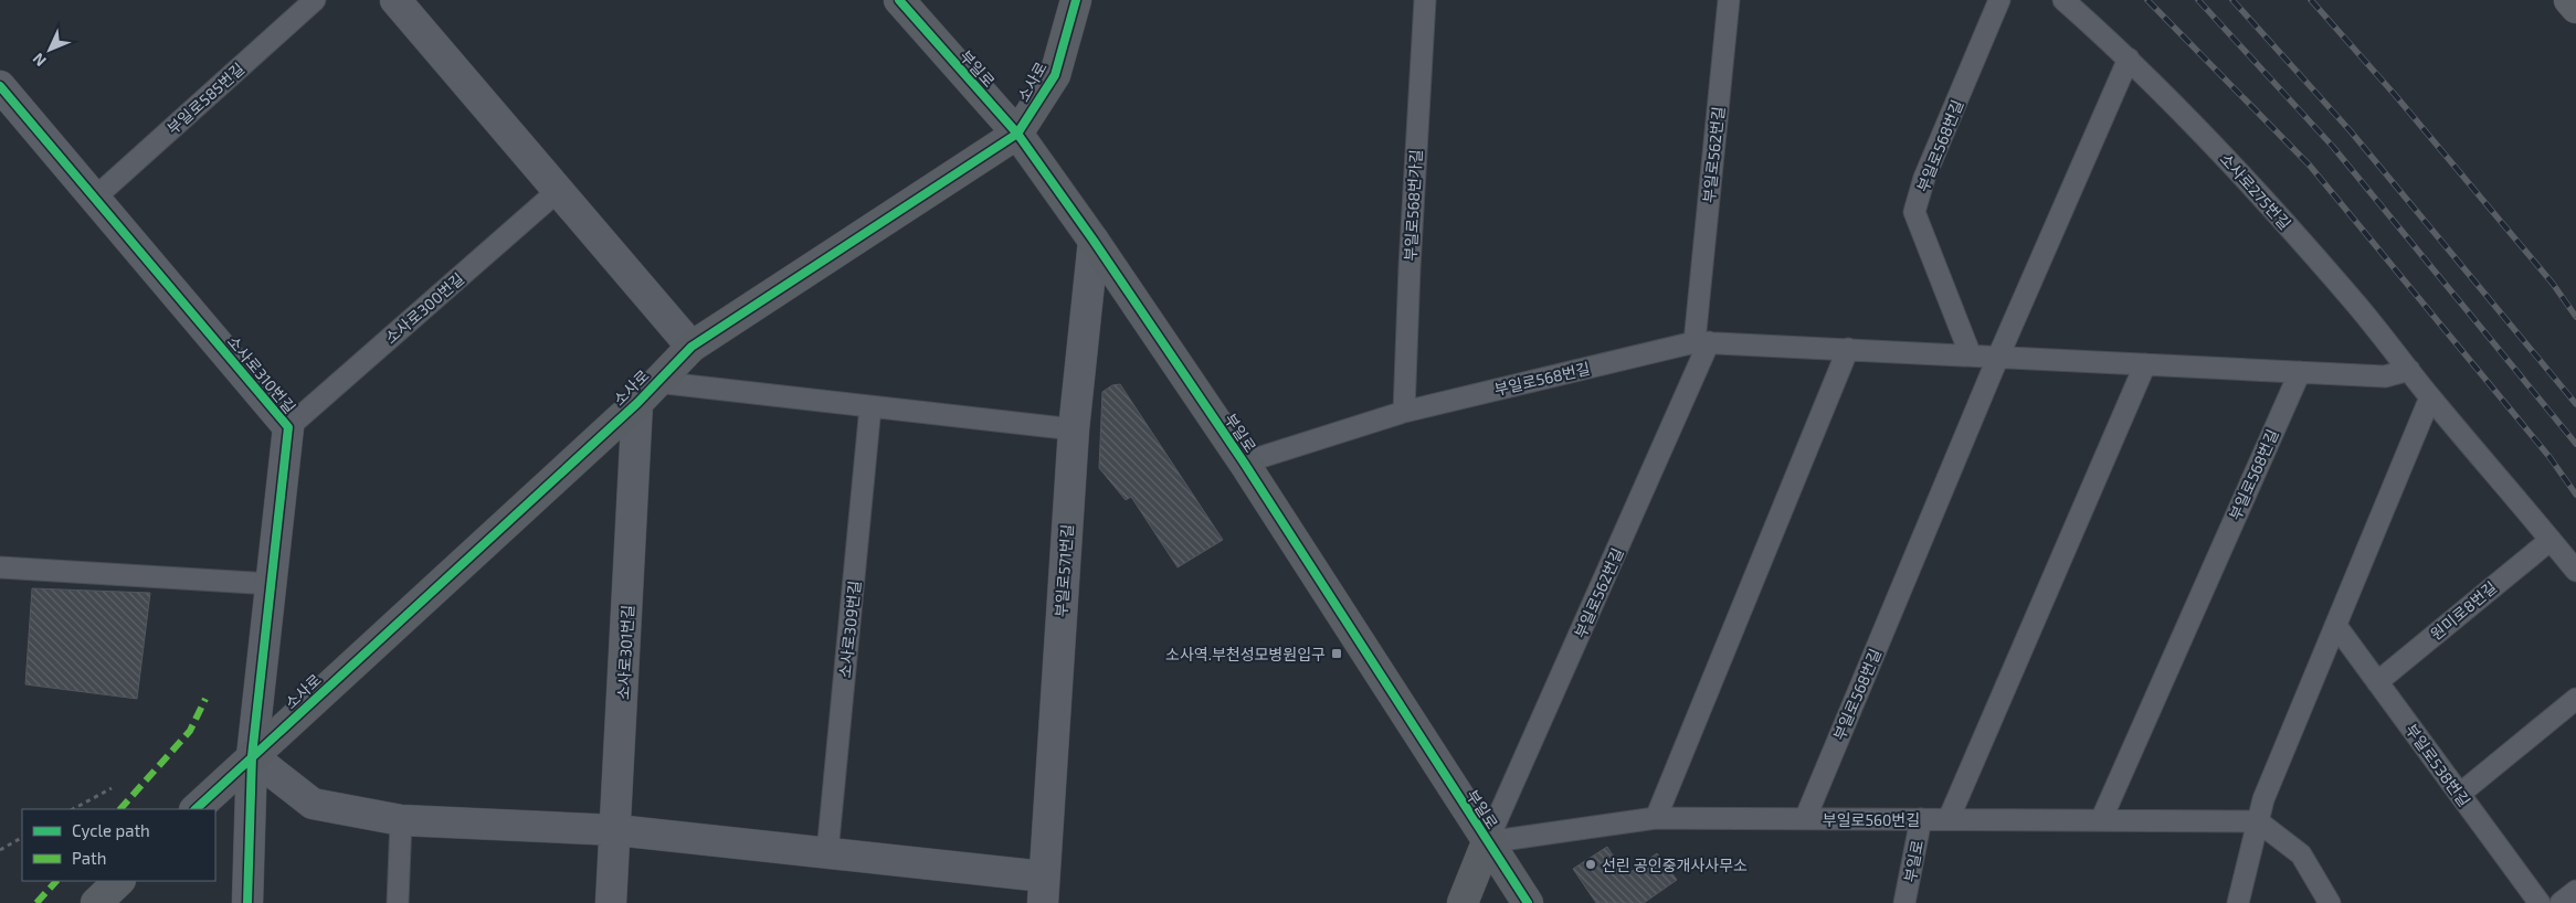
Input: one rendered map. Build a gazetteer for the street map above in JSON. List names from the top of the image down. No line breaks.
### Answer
{"streets":{"street":["부일로","소사로","소사로310번길","부일로571번길","소사로301번길"],"lane":["부일로585번길","부일로568번길","부일로562번길","소사로275번길","부일로568번가길","소사로300번길","원미로8번길","소사로309번길","부일로538번길","부일로560번길"]},"crossings":[["부일로","소사로"],["부일로","부일로568번길"],["부일로","부일로562번길"],["부일로","부일로571번길"],["부일로","부일로560번길"],["소사로","소사로310번길"],["소사로","부일로571번길"],["소사로","소사로309번길"],["소사로","소사로301번길"],["부일로585번길","소사로310번길"],["부일로568번길","부일로562번길"],["부일로568번길","소사로275번길"],["부일로568번길","부일로568번가길"],["부일로568번길","부일로560번길"],["부일로562번길","부일로560번길"],["소사로300번길","소사로310번길"],["원미로8번길","부일로538번길"]],"places":{"transit":["소사역.부천성모병원입구"],"other":["선린 공인중개사사무소"]},"legend":["Cycle path","Path"],"north":"bottom left"}
